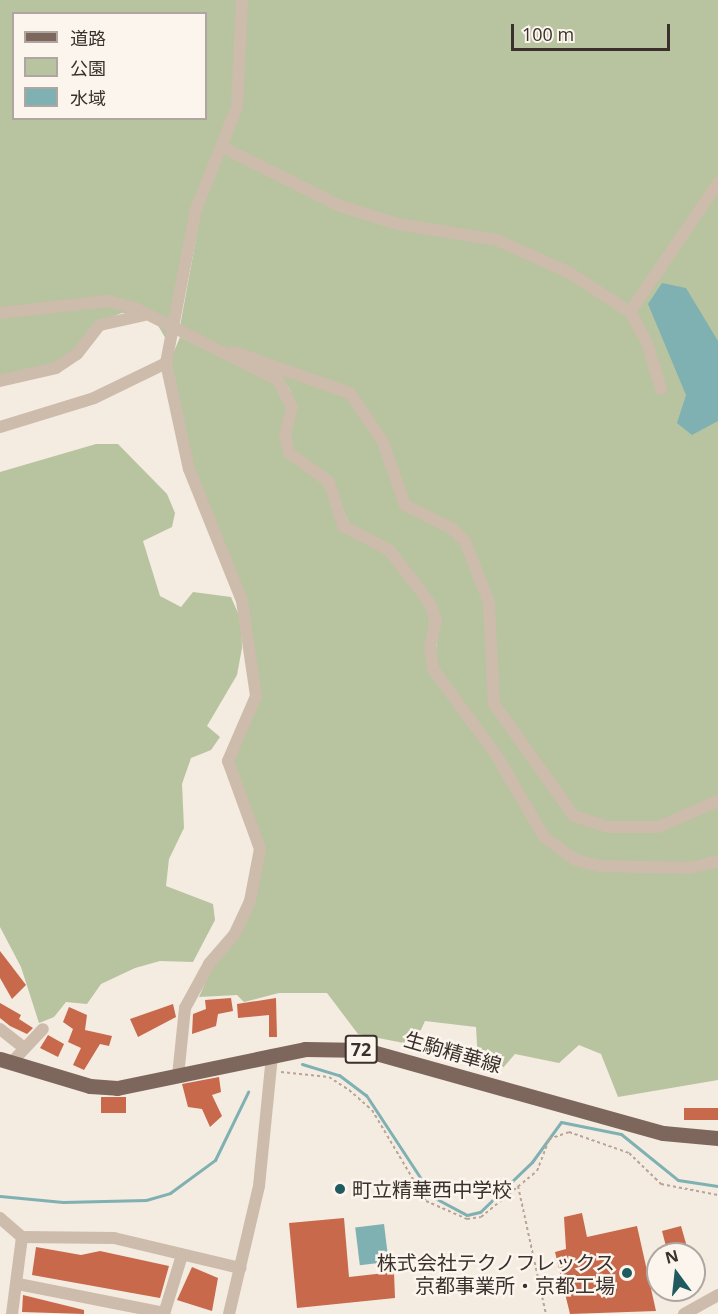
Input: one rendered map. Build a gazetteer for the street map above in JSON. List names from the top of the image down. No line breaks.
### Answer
{"streets":{"main road":["72","生駒精華線"]},"places":["町立精華西中学校","株式会社テクノフレックス 京都事業所・京都工場"],"legend":["道路","公園","水域"],"scale_bar":"100 m","north":"top"}
